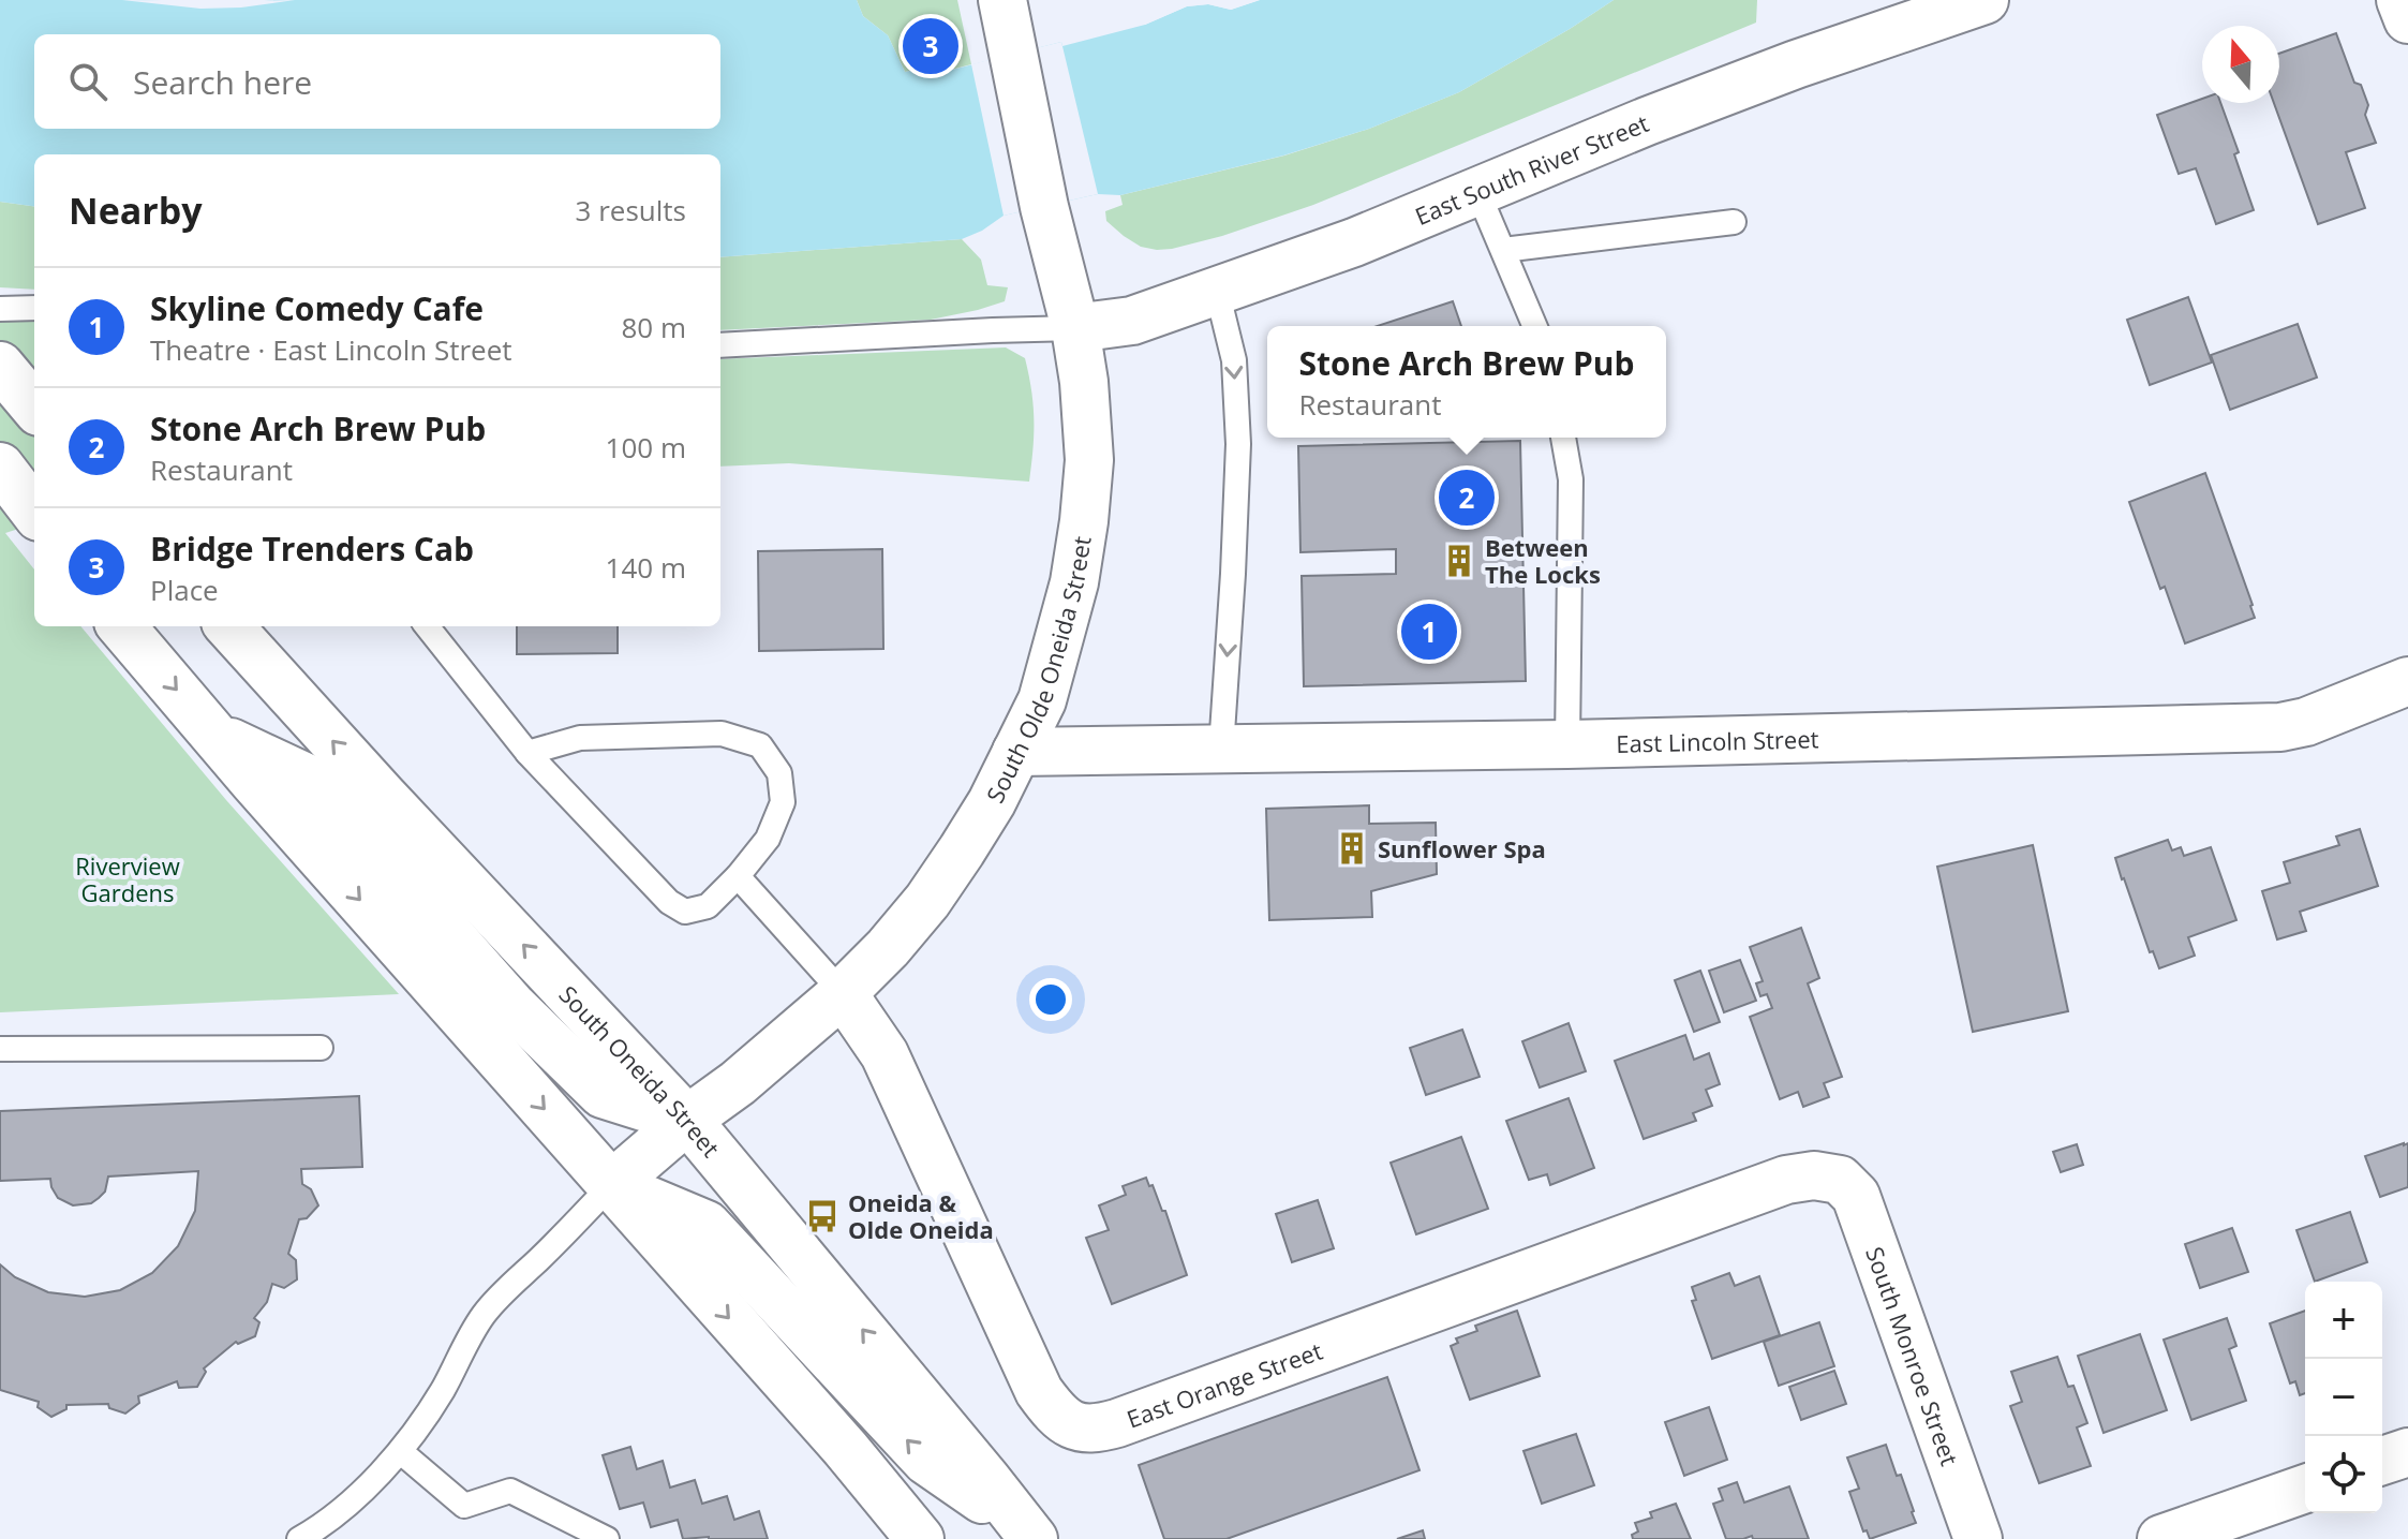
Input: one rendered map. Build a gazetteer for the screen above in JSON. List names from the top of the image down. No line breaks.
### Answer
{"streets":{"street":["East South River Street","South Olde Oneida Street","East Lincoln Street","South Oneida Street","South Monroe Street","East Orange Street"]},"crossings":[["East South River Street","South Olde Oneida Street"],["South Olde Oneida Street","East Lincoln Street"],["South Olde Oneida Street","South Oneida Street"],["South Olde Oneida Street","East Orange Street"],["South Monroe Street","East Orange Street"]],"parks":["Riverview Gardens"],"places":{"building":["Between The Locks","Sunflower Spa"],"bus stop":["Oneida & Olde Oneida"]},"north":"top","page":{"pins":["3","2","1"],"search":"Search here","heading":["Nearby","3 results"],"list":[{"mark":"1","name":"Skyline Comedy Cafe","note":"Theatre · East Lincoln Street","value":"80 m"},{"mark":"2","name":"Stone Arch Brew Pub","note":"Restaurant","value":"100 m"},{"mark":"3","name":"Bridge Trenders Cab","note":"Place","value":"140 m"}],"popup":["Stone Arch Brew Pub","Restaurant"],"map_buttons":["+","−"]}}
